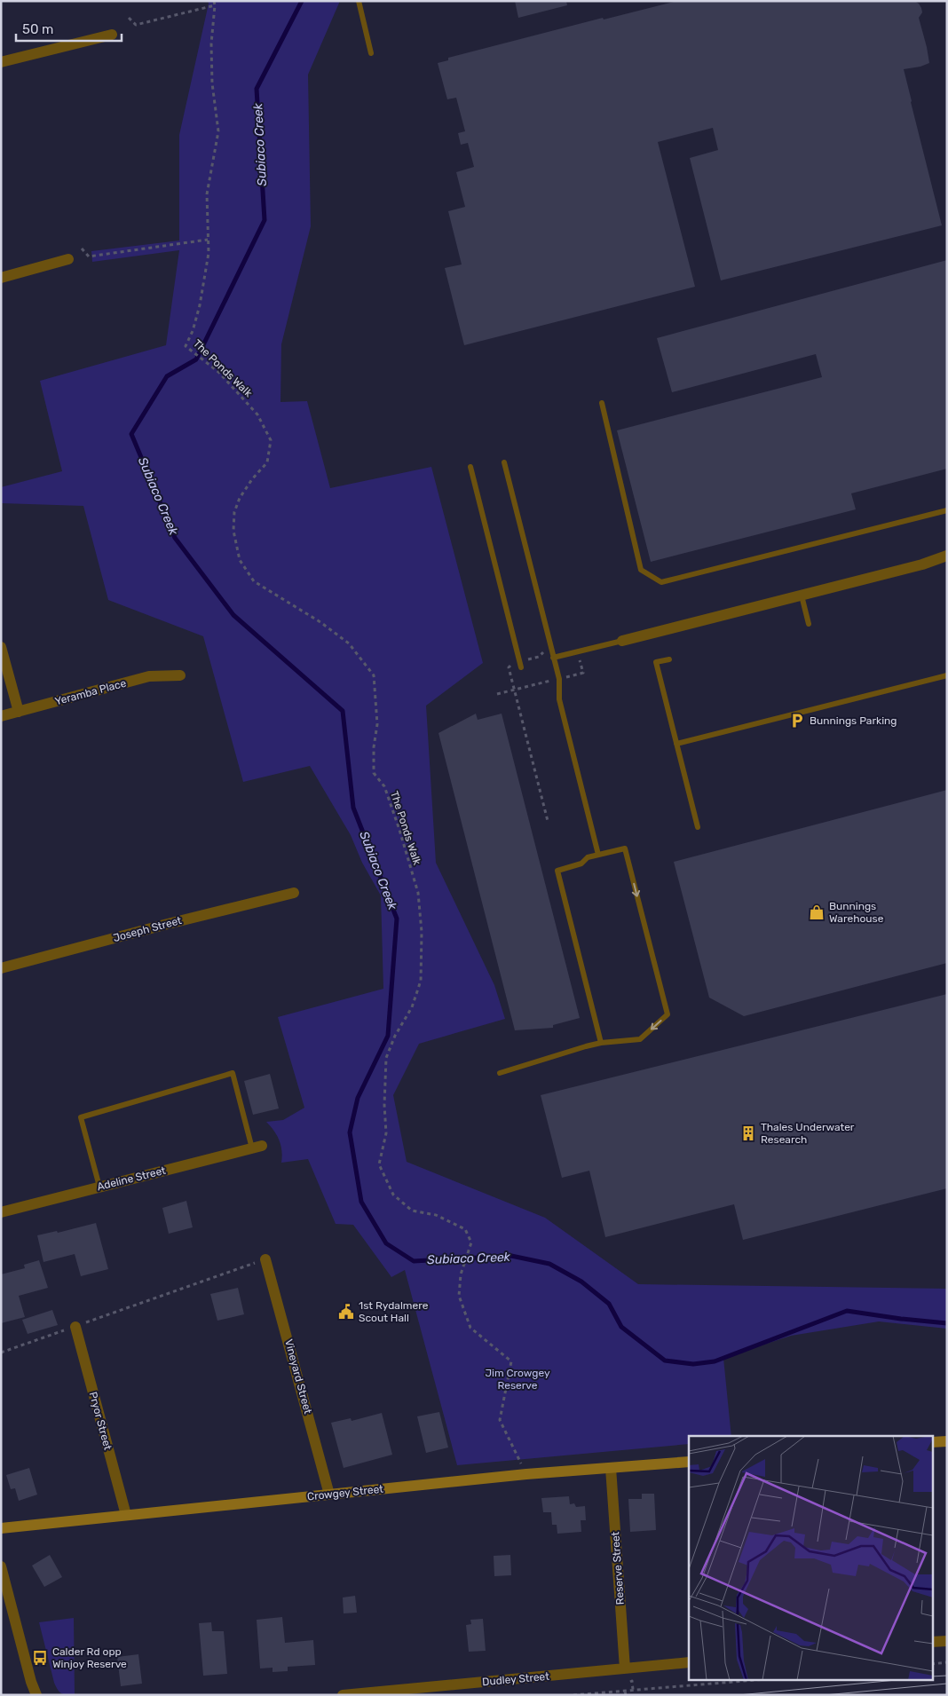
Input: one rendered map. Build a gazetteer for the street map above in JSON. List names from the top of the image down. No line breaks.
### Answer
{"streets":{"street":["Yeramba Place","Joseph Street","Adeline Street","Vineyard Street","Pryor Street","Crowgey Street","Reserve Street","Dudley Street"],"path":["The Ponds Walk"]},"crossings":[["The Ponds Walk","Crowgey Street"],["Vineyard Street","Crowgey Street"],["Pryor Street","Crowgey Street"],["Crowgey Street","Reserve Street"],["Reserve Street","Dudley Street"]],"water":["Subiaco Creek"],"parks":["Jim Crowgey Reserve"],"places":{"parking":["Bunnings Parking"],"shop":["Bunnings Warehouse"],"building":["Thales Underwater Research"],"public building":["1st Rydalmere Scout Hall"],"bus stop":["Calder Rd opp Winjoy Reserve"]},"scale_bar":"50 m"}
